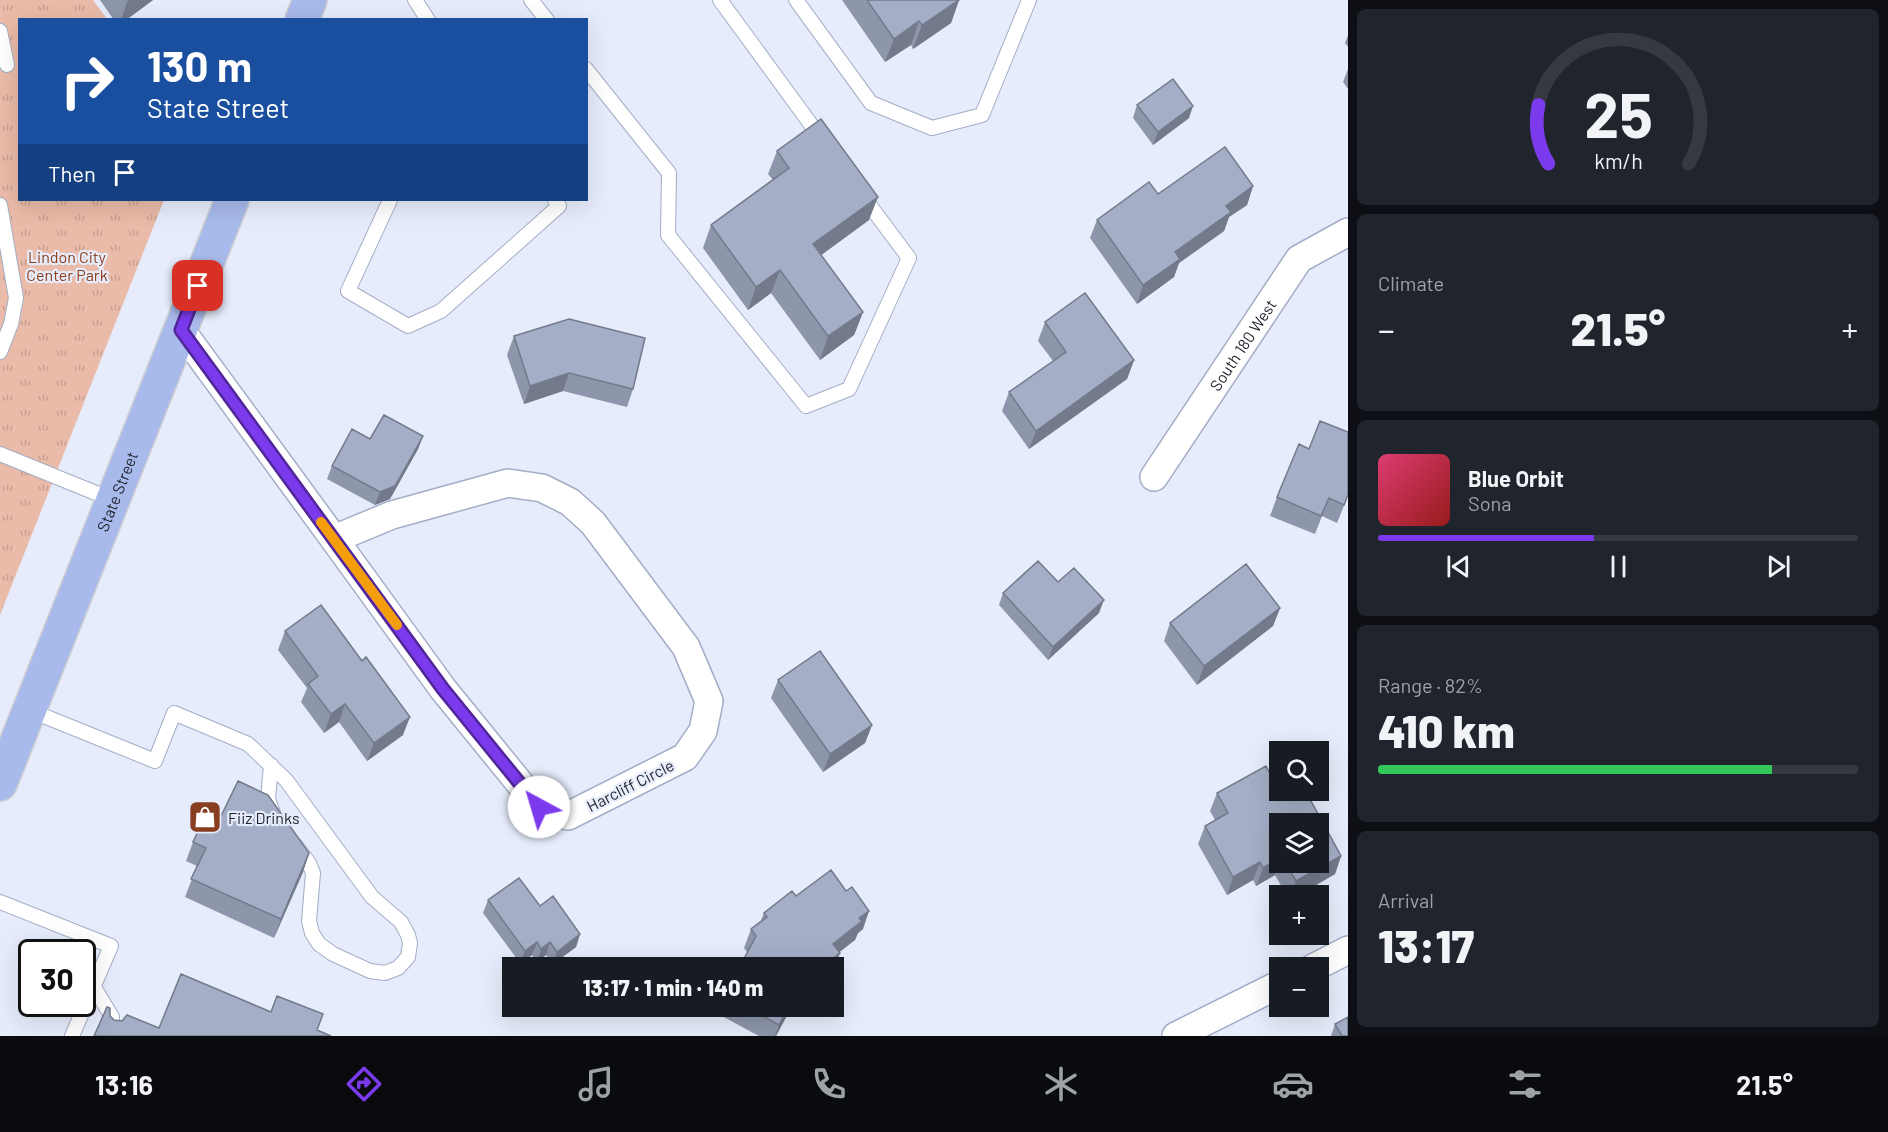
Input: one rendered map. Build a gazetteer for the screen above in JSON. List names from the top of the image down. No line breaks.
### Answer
{"streets":{"main road":["State Street"],"street":["South 180 West","Harcliff Circle"]},"crossings":[["State Street","Harcliff Circle"]],"parks":["Lindon City Center Park"],"places":{"shop":["Fiiz Drinks"]},"page":{"turn":["130 m","State Street"],"then":"Then","tile":["Climate",["Range · 82%","410 km"],["Arrival","13:17"]],"heat":["−","21.5°","+"],"song":["Blue Orbit","Sona"],"map_buttons":["+","−"],"limit":"30","trip":"13:17 · 1 min · 140 m","tabs":["13:16","21.5°"],"gauge":["25","km/h"]}}
